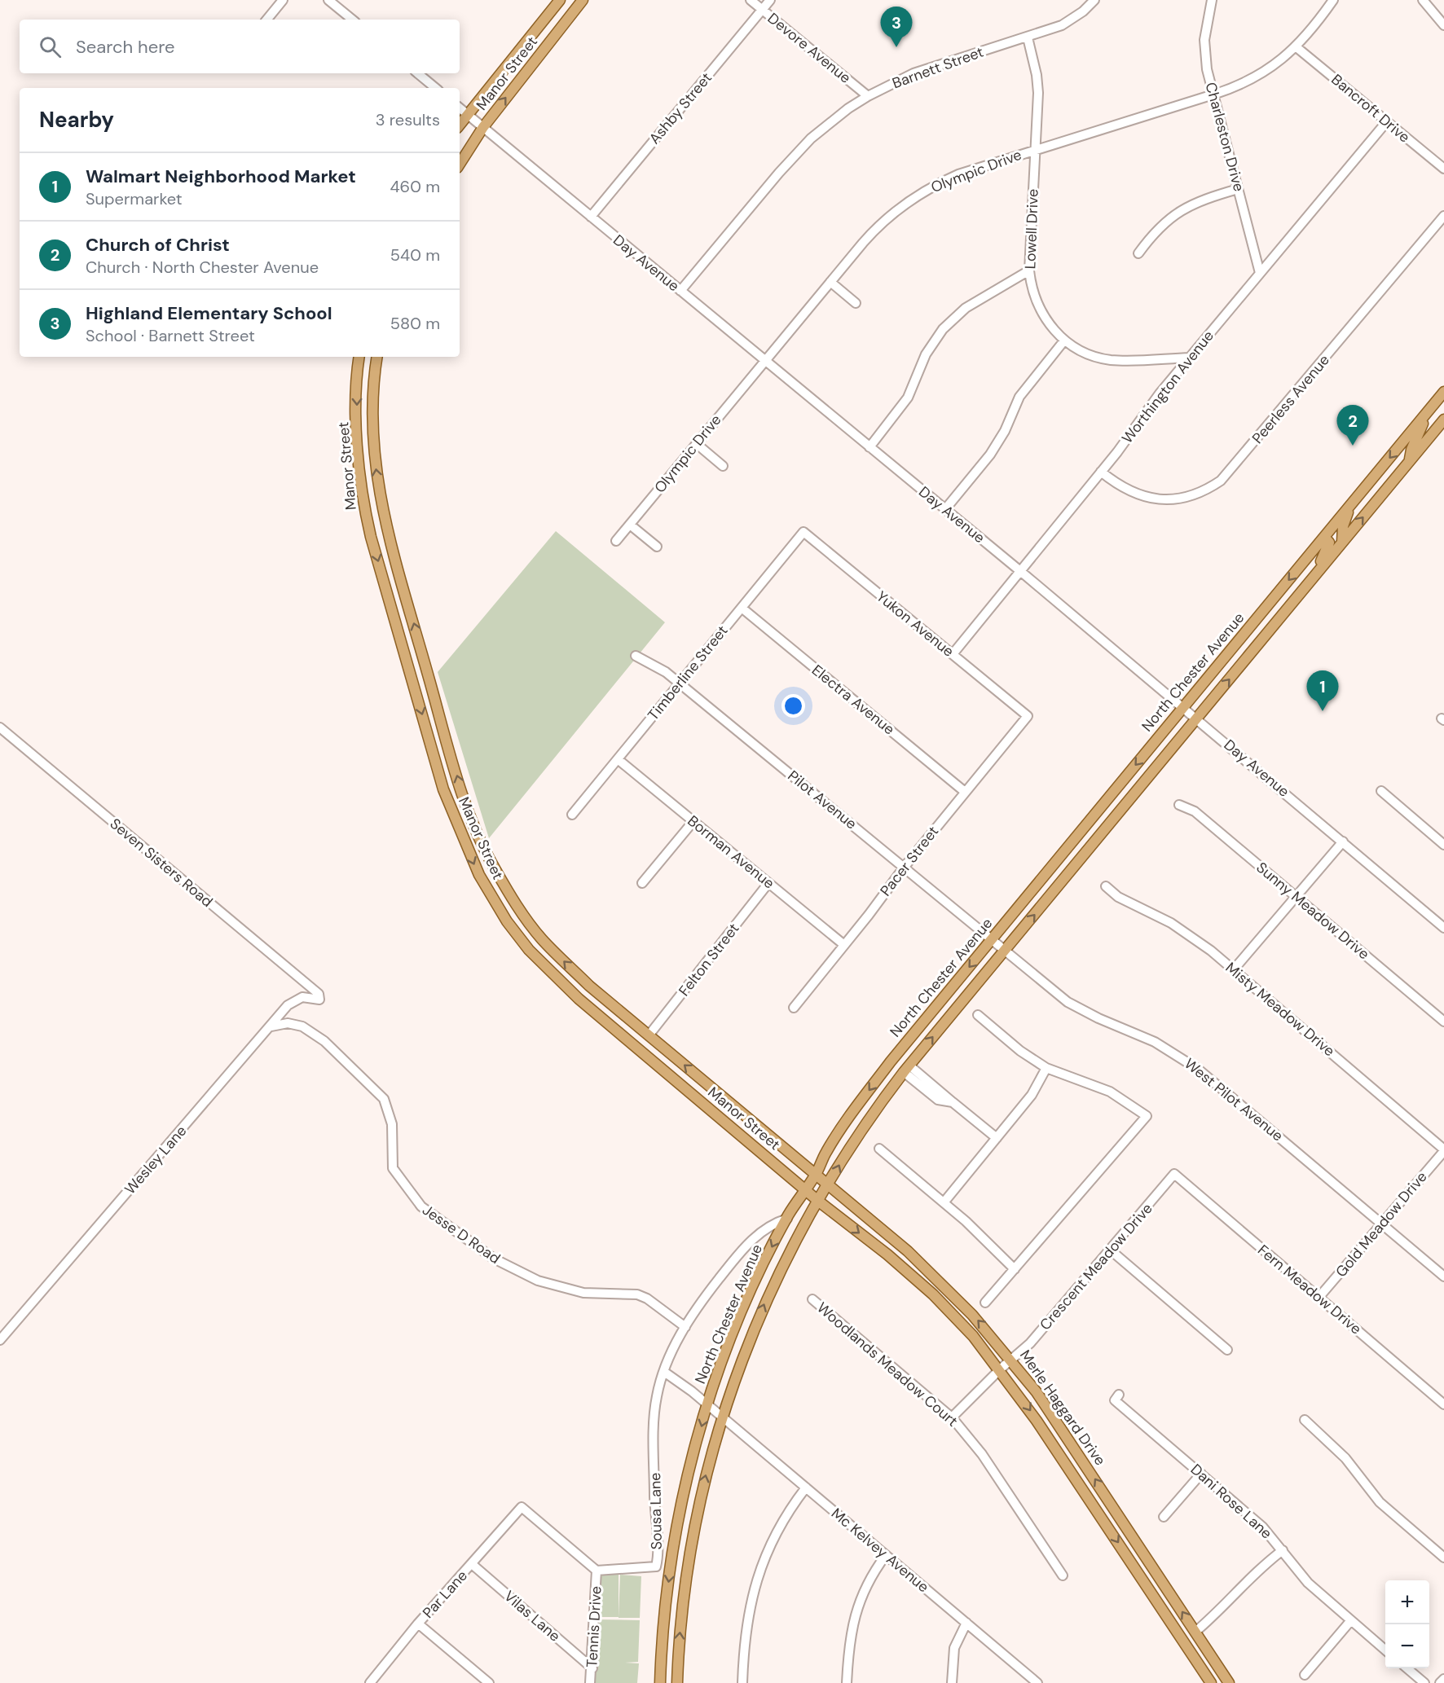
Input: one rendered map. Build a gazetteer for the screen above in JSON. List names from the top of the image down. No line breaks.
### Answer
{"streets":{"main road":["Manor Street","North Chester Avenue","Merle Haggard Drive"],"street":["Devore Avenue","Barnett Street","Ashby Street","Bancroft Drive","Charleston Drive","Olympic Drive","Lowell Drive","Day Avenue","Worthington Avenue","Peerless Avenue","Yukon Avenue","Timberline Street","Electra Avenue","Pilot Avenue","Borman Avenue","Pacer Street","Seven Sisters Road","Sunny Meadow Drive","Felton Street","Misty Meadow Drive","West Pilot Avenue","Wesley Lane","Gold Meadow Drive","Jesse D Road","Crescent Meadow Drive","Fern Meadow Drive","Woodlands Meadow Court","Dani Rose Lane","Sousa Lane","Mc Kelvey Avenue","Par Lane","Vilas Lane","Tennis Drive"]},"crossings":[["Devore Avenue","Barnett Street"],["Devore Avenue","Ashby Street"],["Barnett Street","Lowell Drive"],["Barnett Street","Day Avenue"],["Manor Street","Day Avenue"],["Manor Street","North Chester Avenue"],["Manor Street","Felton Street"],["Manor Street","Merle Haggard Drive"],["Ashby Street","Day Avenue"],["Bancroft Drive","Olympic Drive"],["Bancroft Drive","Worthington Avenue"],["Charleston Drive","Olympic Drive"],["Charleston Drive","Worthington Avenue"],["Olympic Drive","Lowell Drive"],["Olympic Drive","Day Avenue"],["Lowell Drive","Worthington Avenue"],["Day Avenue","Worthington Avenue"],["Day Avenue","North Chester Avenue"],["Worthington Avenue","Peerless Avenue"],["Worthington Avenue","Yukon Avenue"],["Yukon Avenue","Timberline Street"],["Yukon Avenue","Pacer Street"],["North Chester Avenue","Pilot Avenue"],["North Chester Avenue","West Pilot Avenue"],["North Chester Avenue","Merle Haggard Drive"],["North Chester Avenue","Mc Kelvey Avenue"],["Timberline Street","Electra Avenue"],["Timberline Street","Pilot Avenue"],["Timberline Street","Borman Avenue"],["Electra Avenue","Pacer Street"],["Pilot Avenue","Pacer Street"],["Pilot Avenue","West Pilot Avenue"],["Borman Avenue","Pacer Street"],["Borman Avenue","Felton Street"],["Seven Sisters Road","Wesley Lane"],["Misty Meadow Drive","Gold Meadow Drive"],["West Pilot Avenue","Gold Meadow Drive"],["Wesley Lane","Jesse D Road"],["Gold Meadow Drive","Fern Meadow Drive"],["Crescent Meadow Drive","Fern Meadow Drive"],["Crescent Meadow Drive","Woodlands Meadow Court"],["Crescent Meadow Drive","Merle Haggard Drive"],["Sousa Lane","Par Lane"],["Sousa Lane","Tennis Drive"],["Par Lane","Vilas Lane"],["Par Lane","Tennis Drive"],["Vilas Lane","Tennis Drive"]],"page":{"pins":["3","2","1"],"search":"Search here","heading":["Nearby","3 results"],"list":[{"mark":"1","name":"Walmart Neighborhood Market","note":"Supermarket","value":"460 m"},{"mark":"2","name":"Church of Christ","note":"Church · North Chester Avenue","value":"540 m"},{"mark":"3","name":"Highland Elementary School","note":"School · Barnett Street","value":"580 m"}],"map_buttons":["+","−"]}}
